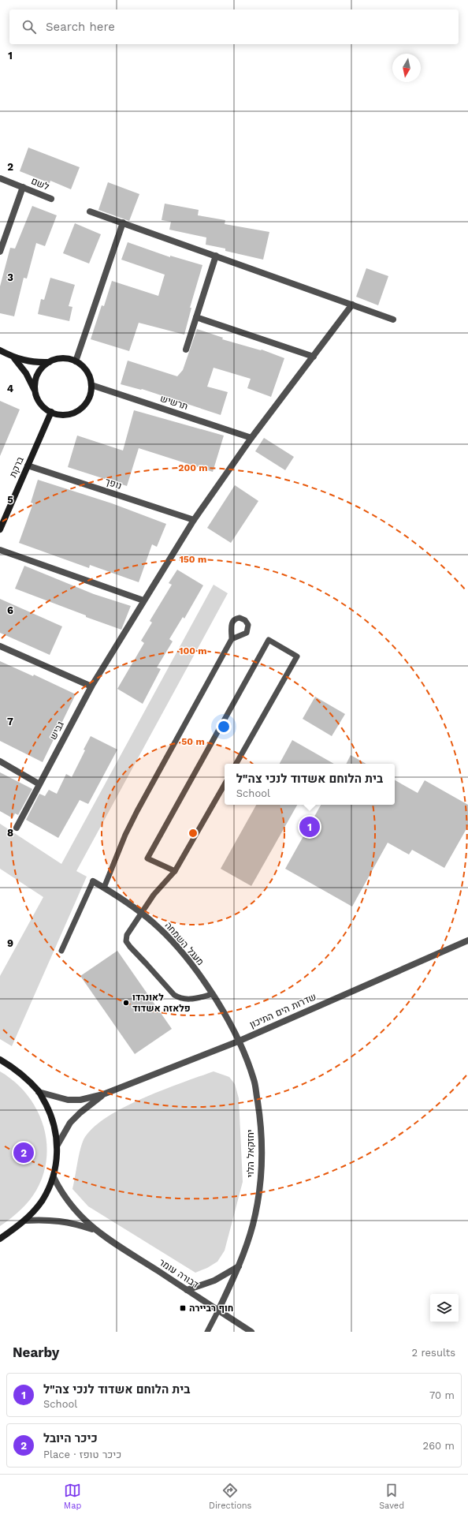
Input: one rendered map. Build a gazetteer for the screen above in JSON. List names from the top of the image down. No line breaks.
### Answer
{"streets":{"street":["לשם","תרשיש","ברקת","נופך","גביש","מעגל השמחה","שדרות הים התיכון","יחזקאל הלוי","דבורה עומר"]},"crossings":[["תרשיש","ברקת"],["ברקת","נופך"],["מעגל השמחה","שדרות הים התיכון"],["מעגל השמחה","יחזקאל הלוי"],["שדרות הים התיכון","יחזקאל הלוי"],["יחזקאל הלוי","דבורה עומר"]],"places":{"other":["לאונרדו פלאזה אשדוד"],"transit":["חוף רביירה"]},"north":"bottom","page":{"search":"Search here","popup":["בית הלוחם אשדוד לנכי צה\"ל","School"],"pins":["1","2"],"heading":["Nearby","2 results"],"list":[{"mark":"1","name":"בית הלוחם אשדוד לנכי צה\"ל","note":"School","value":"70 m"},{"mark":"2","name":"כיכר היובל","note":"Place · כיכר טופז","value":"260 m"}],"nav":["Map","Directions","Saved"]},"grid":{"rows":["1","2","3","4","5","6","7","8","9"]},"rings":["200 m","150 m","100 m","50 m"]}
